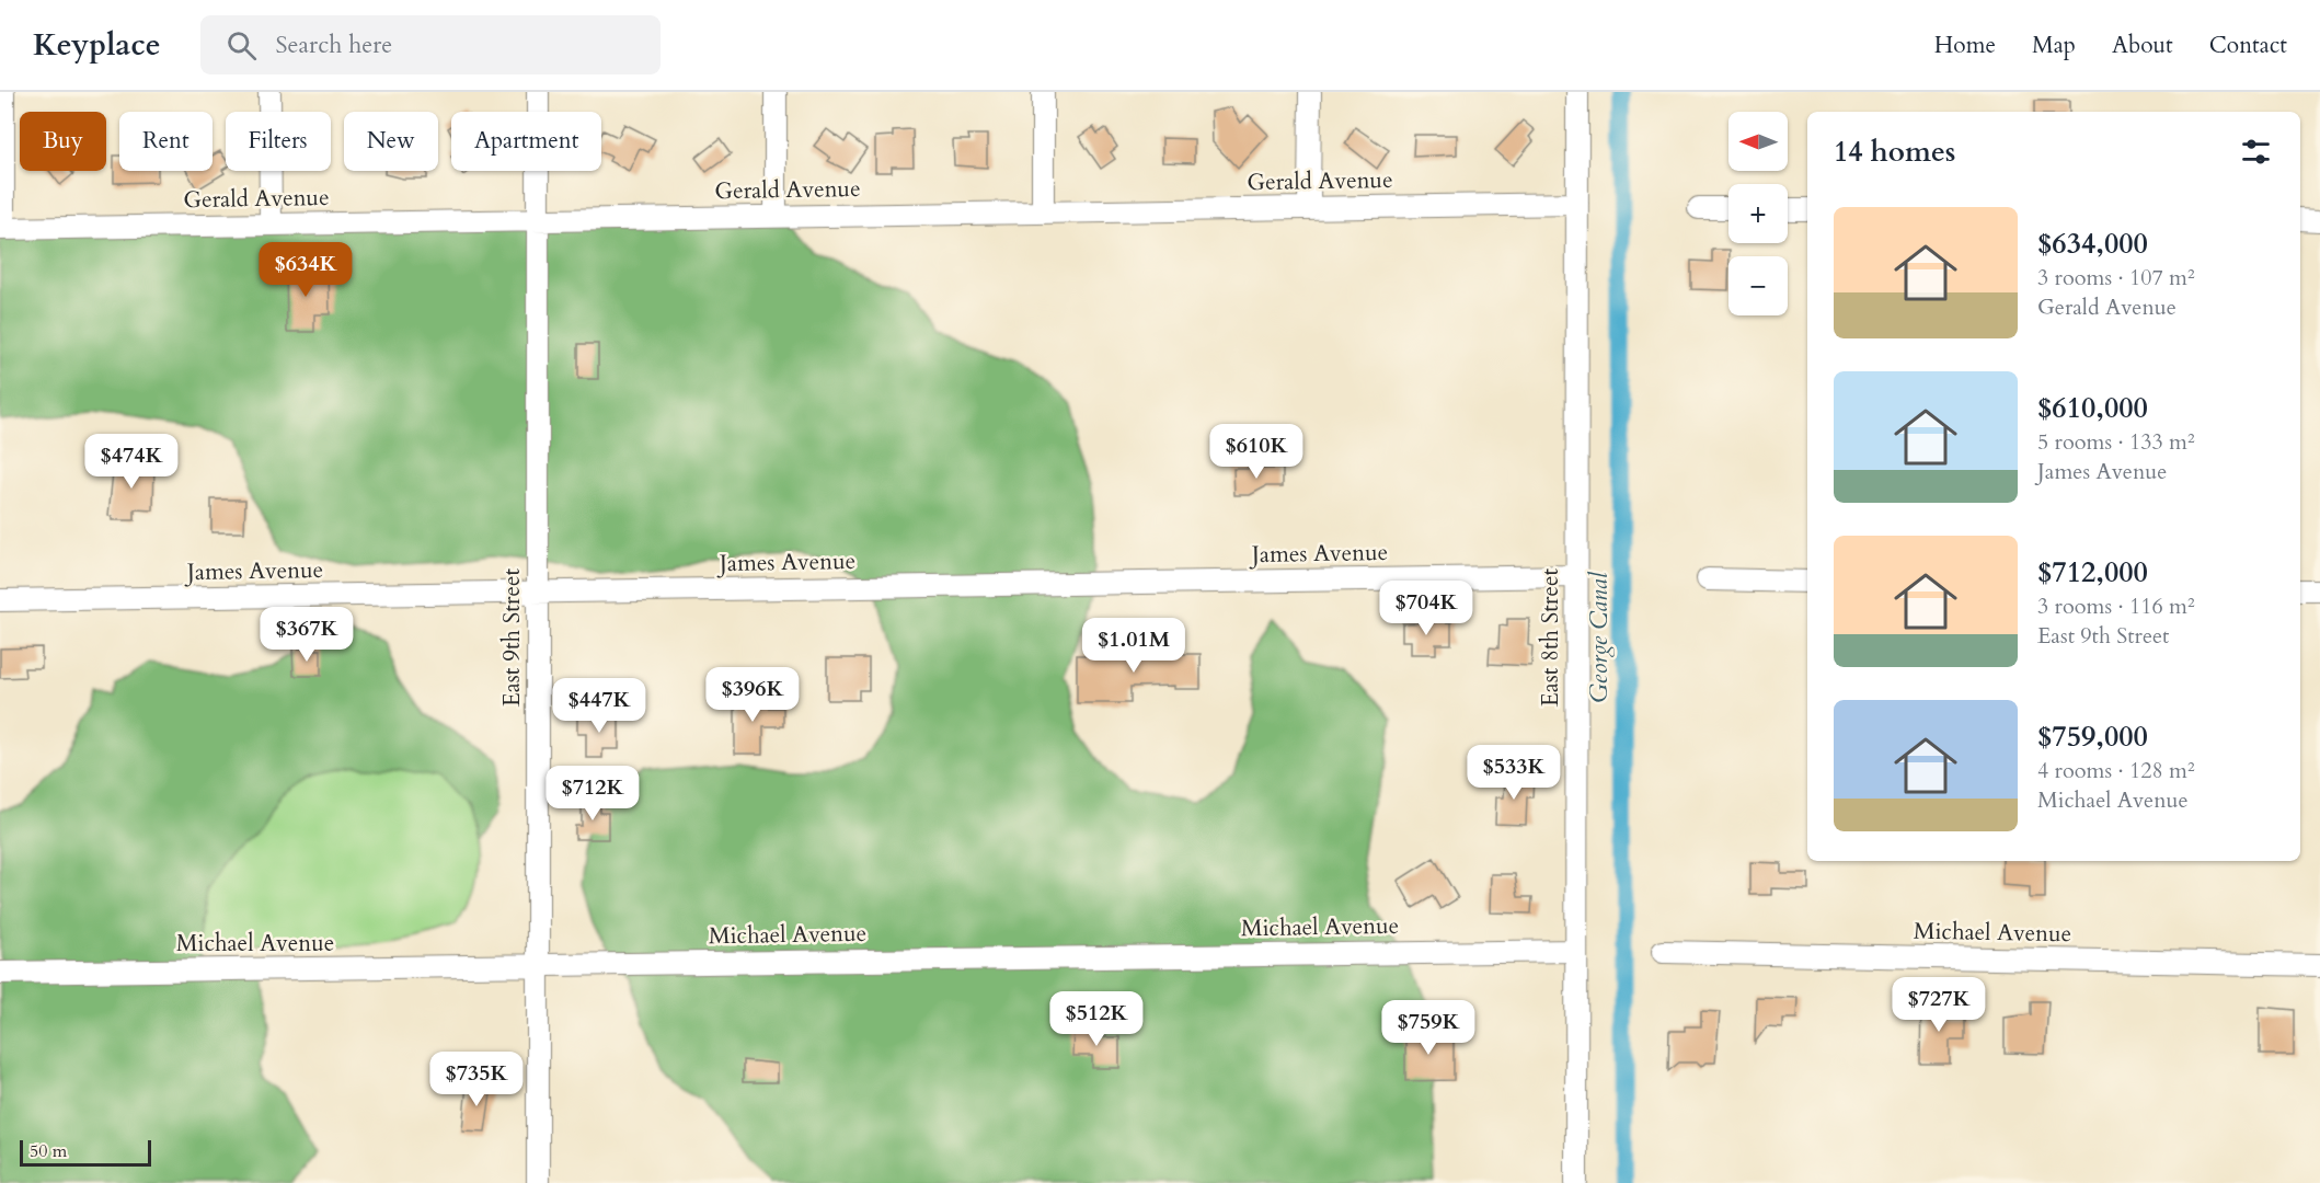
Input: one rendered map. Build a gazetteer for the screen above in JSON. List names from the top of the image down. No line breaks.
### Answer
{"streets":{"street":["Gerald Avenue","James Avenue","East 9th Street","East 8th Street","Michael Avenue"]},"crossings":[["Gerald Avenue","East 9th Street"],["Gerald Avenue","East 8th Street"],["James Avenue","East 9th Street"],["James Avenue","East 8th Street"],["East 9th Street","Michael Avenue"],["East 8th Street","Michael Avenue"]],"water":["George Canal"],"scale_bar":"50 m","north":"left","page":{"header":"Keyplace","search":"Search here","nav":["Home","Map","About","Contact"],"map_buttons":["+","−"],"chip":["Buy","Rent","Filters","New","Apartment"],"heading":"14 homes","list":[{"name":"$634,000","note":"3 rooms · 107 m² · Gerald Avenue"},{"name":"$610,000","note":"5 rooms · 133 m² · James Avenue"},{"name":"$712,000","note":"3 rooms · 116 m² · East 9th Street"},{"name":"$759,000","note":"4 rooms · 128 m² · Michael Avenue"}],"price":["$634K","$610K","$474K","$704K","$367K","$1.01M","$396K","$447K","$533K","$712K","$727K","$512K","$759K","$735K"],"scale":"50 m"}}
